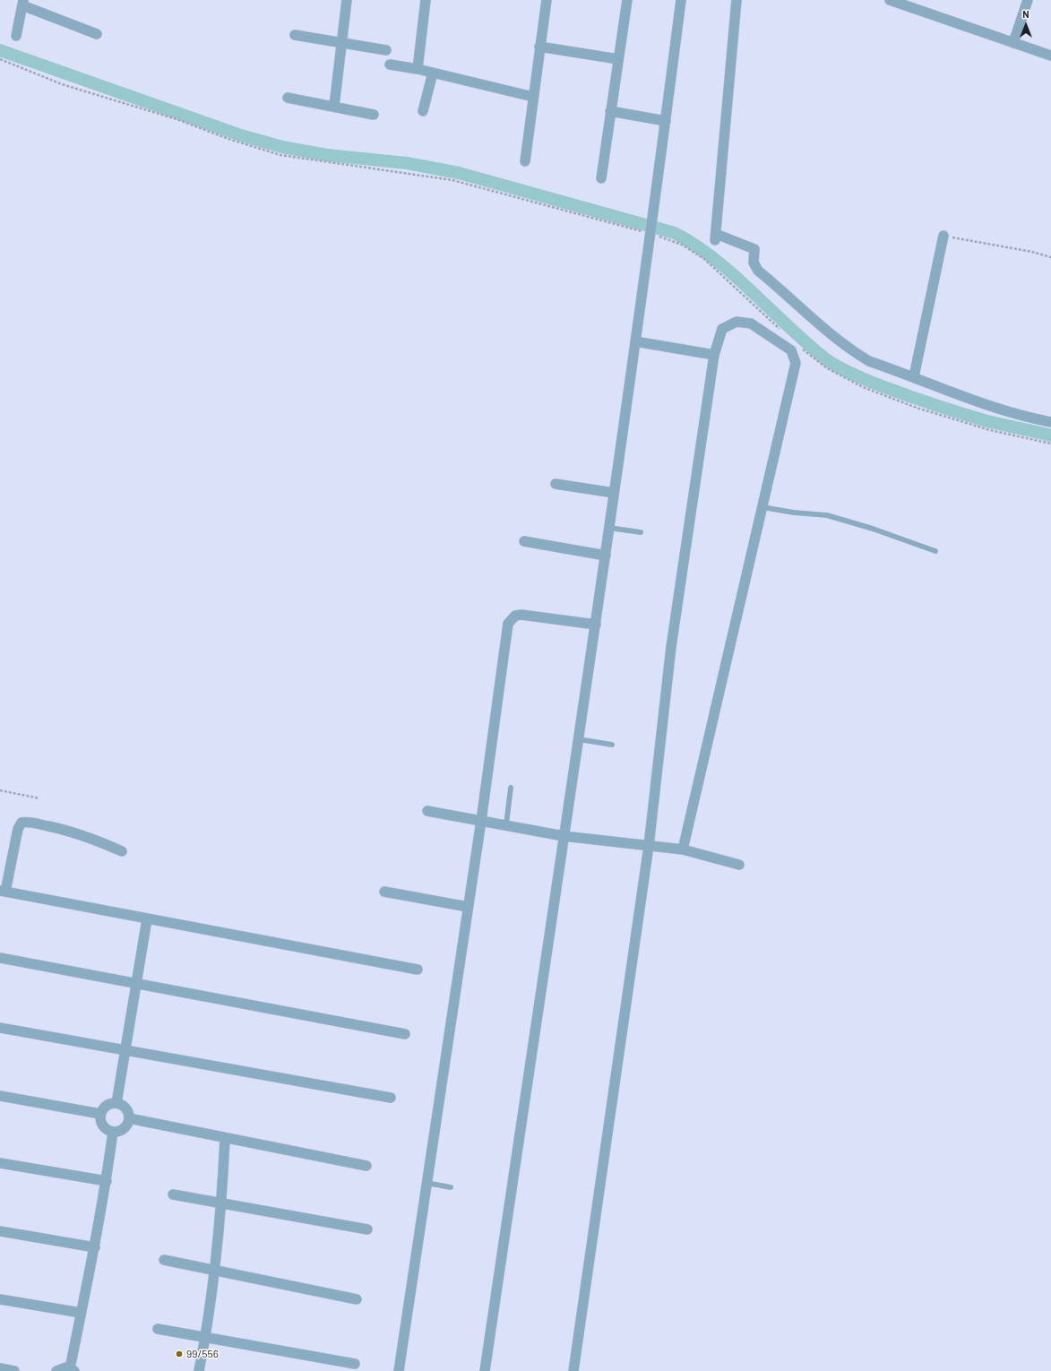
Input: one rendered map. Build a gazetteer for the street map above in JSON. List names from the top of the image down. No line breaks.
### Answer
{"places":["99/556"],"north":"top"}
